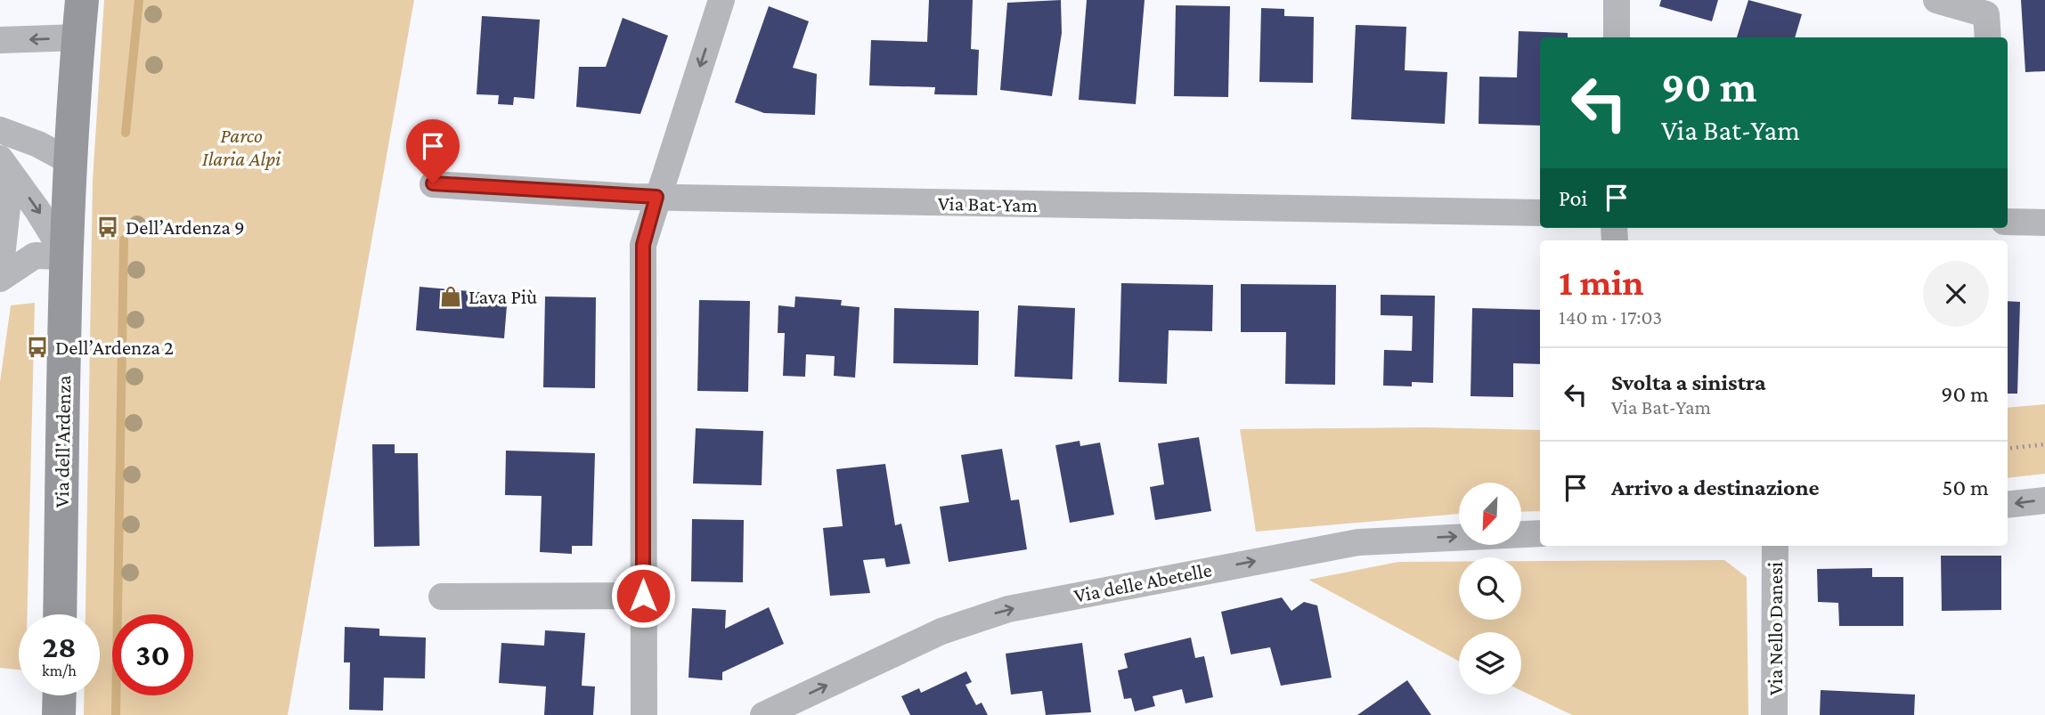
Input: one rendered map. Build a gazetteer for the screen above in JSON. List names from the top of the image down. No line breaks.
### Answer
{"streets":{"main road":["Via dell'Ardenza"],"street":["Via Bat-Yam","Via delle Abetelle","Via Nello Danesi"]},"one_way":["Via delle Abetelle"],"parks":["Parco Ilaria Alpi"],"places":{"bus stop":["Dell’Ardenza 9","Dell’Ardenza 2"],"shop":["Lava Più"]},"north":"bottom left","page":{"turn":["90 m","Via Bat-Yam"],"then":"Poi","heading":["1 min","140 m · 17:03"],"list":[{"name":"Svolta a sinistra","note":"Via Bat-Yam","value":"90 m"},{"name":"Arrivo a destinazione","value":"50 m"}],"speed":"28 km/h","limit":"30"}}
